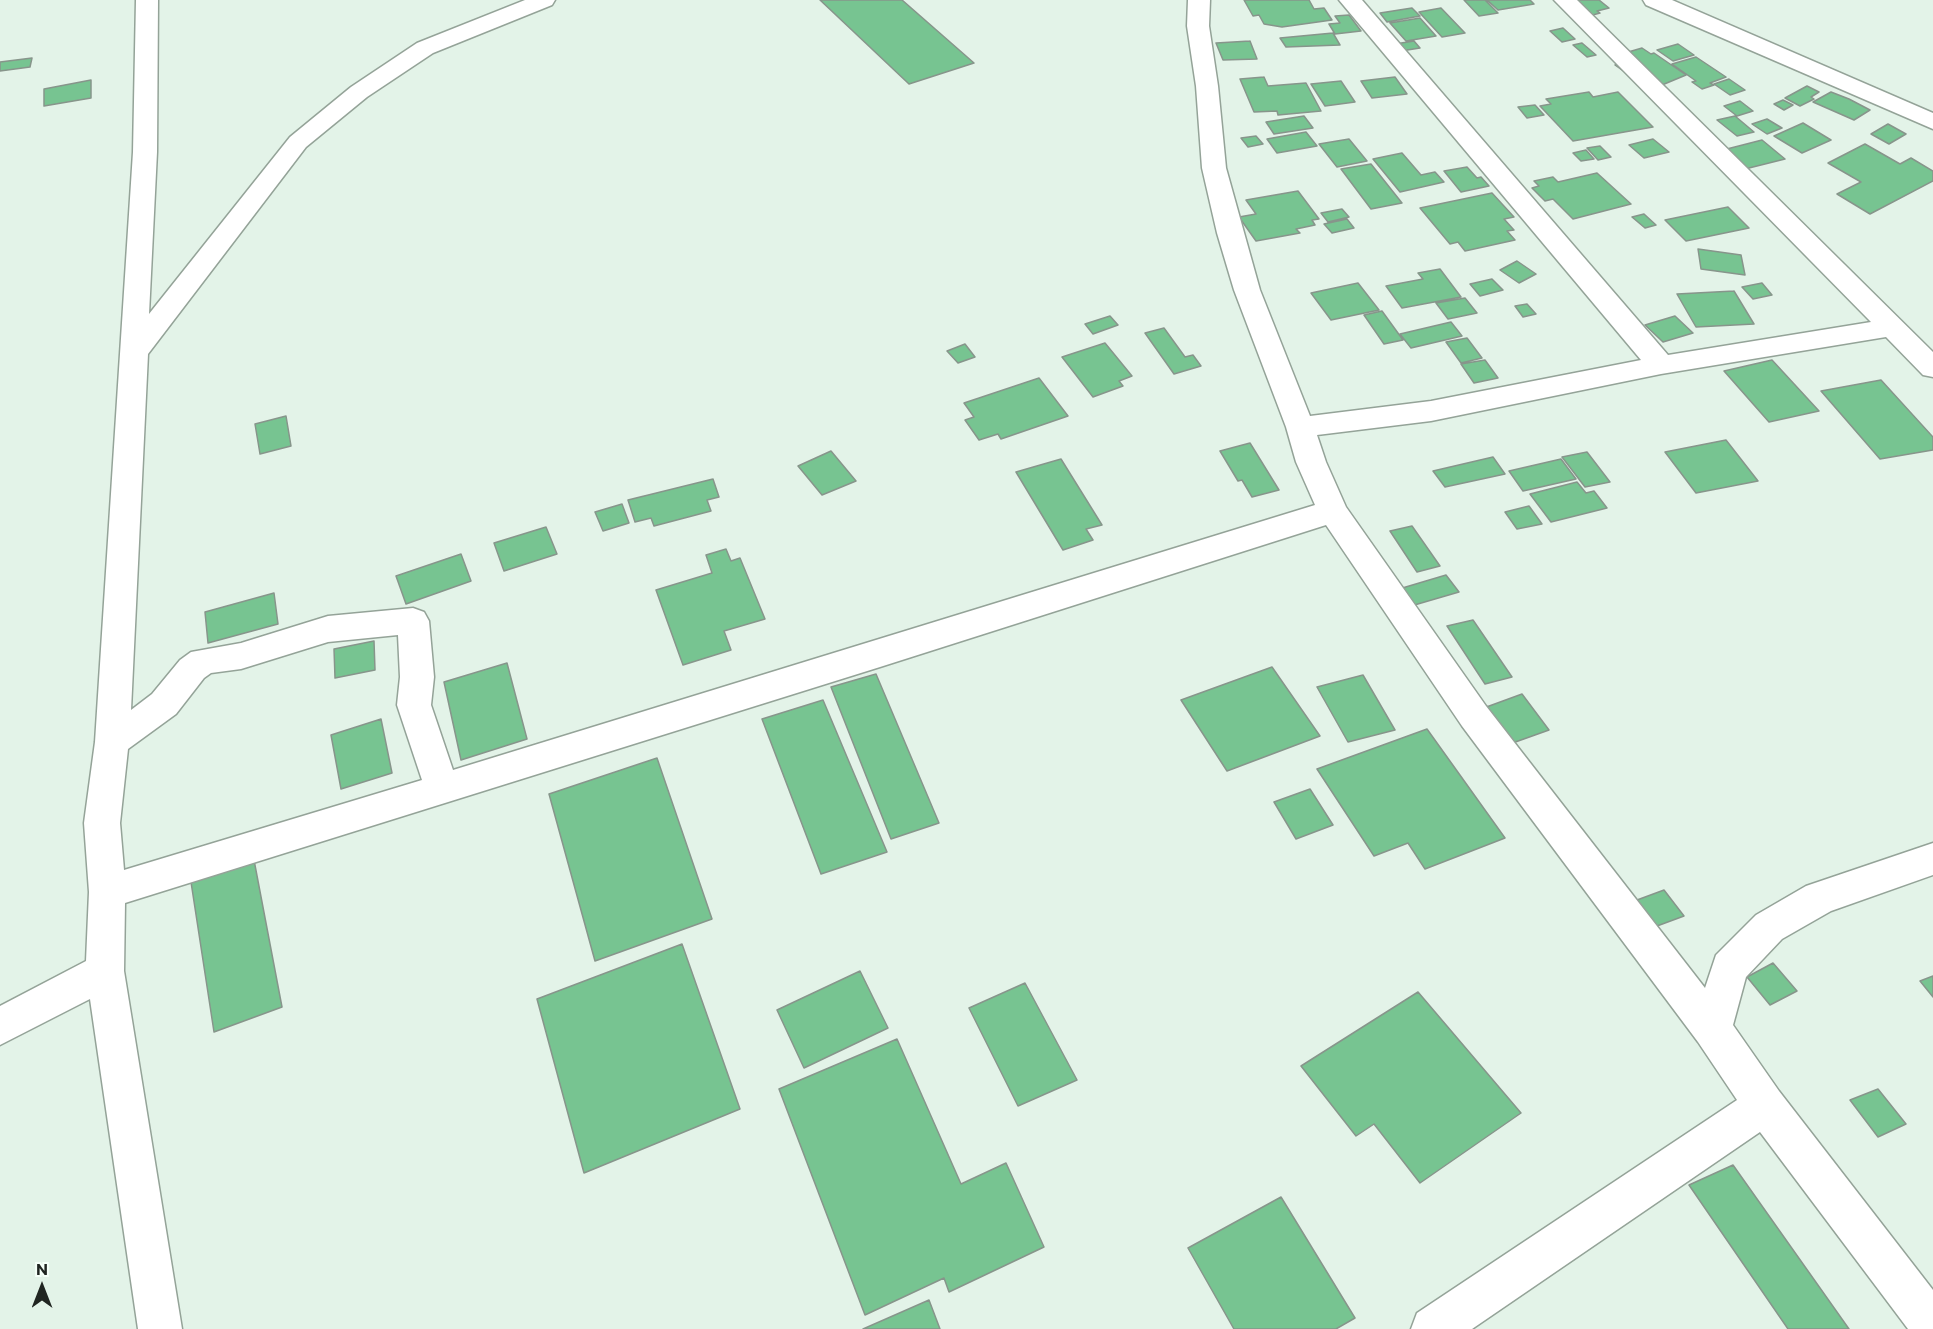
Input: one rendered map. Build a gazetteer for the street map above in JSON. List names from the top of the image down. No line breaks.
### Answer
{"north":"top"}
